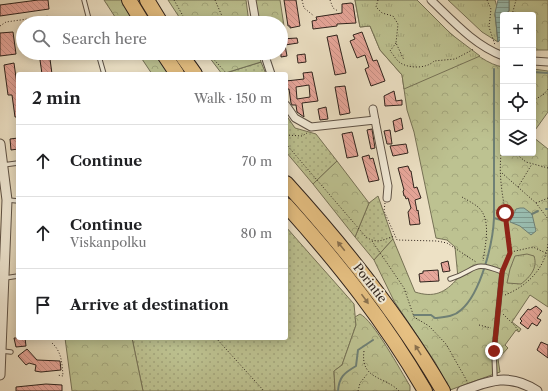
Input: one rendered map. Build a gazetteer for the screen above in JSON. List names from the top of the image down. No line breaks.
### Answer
{"streets":{"highway":["Porintie"]},"page":{"map_buttons":["+","−"],"search":"Search here","heading":["2 min","Walk · 150 m"],"list":[["Continue","70 m"],["Continue","Viskanpolku","80 m"],"Arrive at destination"]}}
